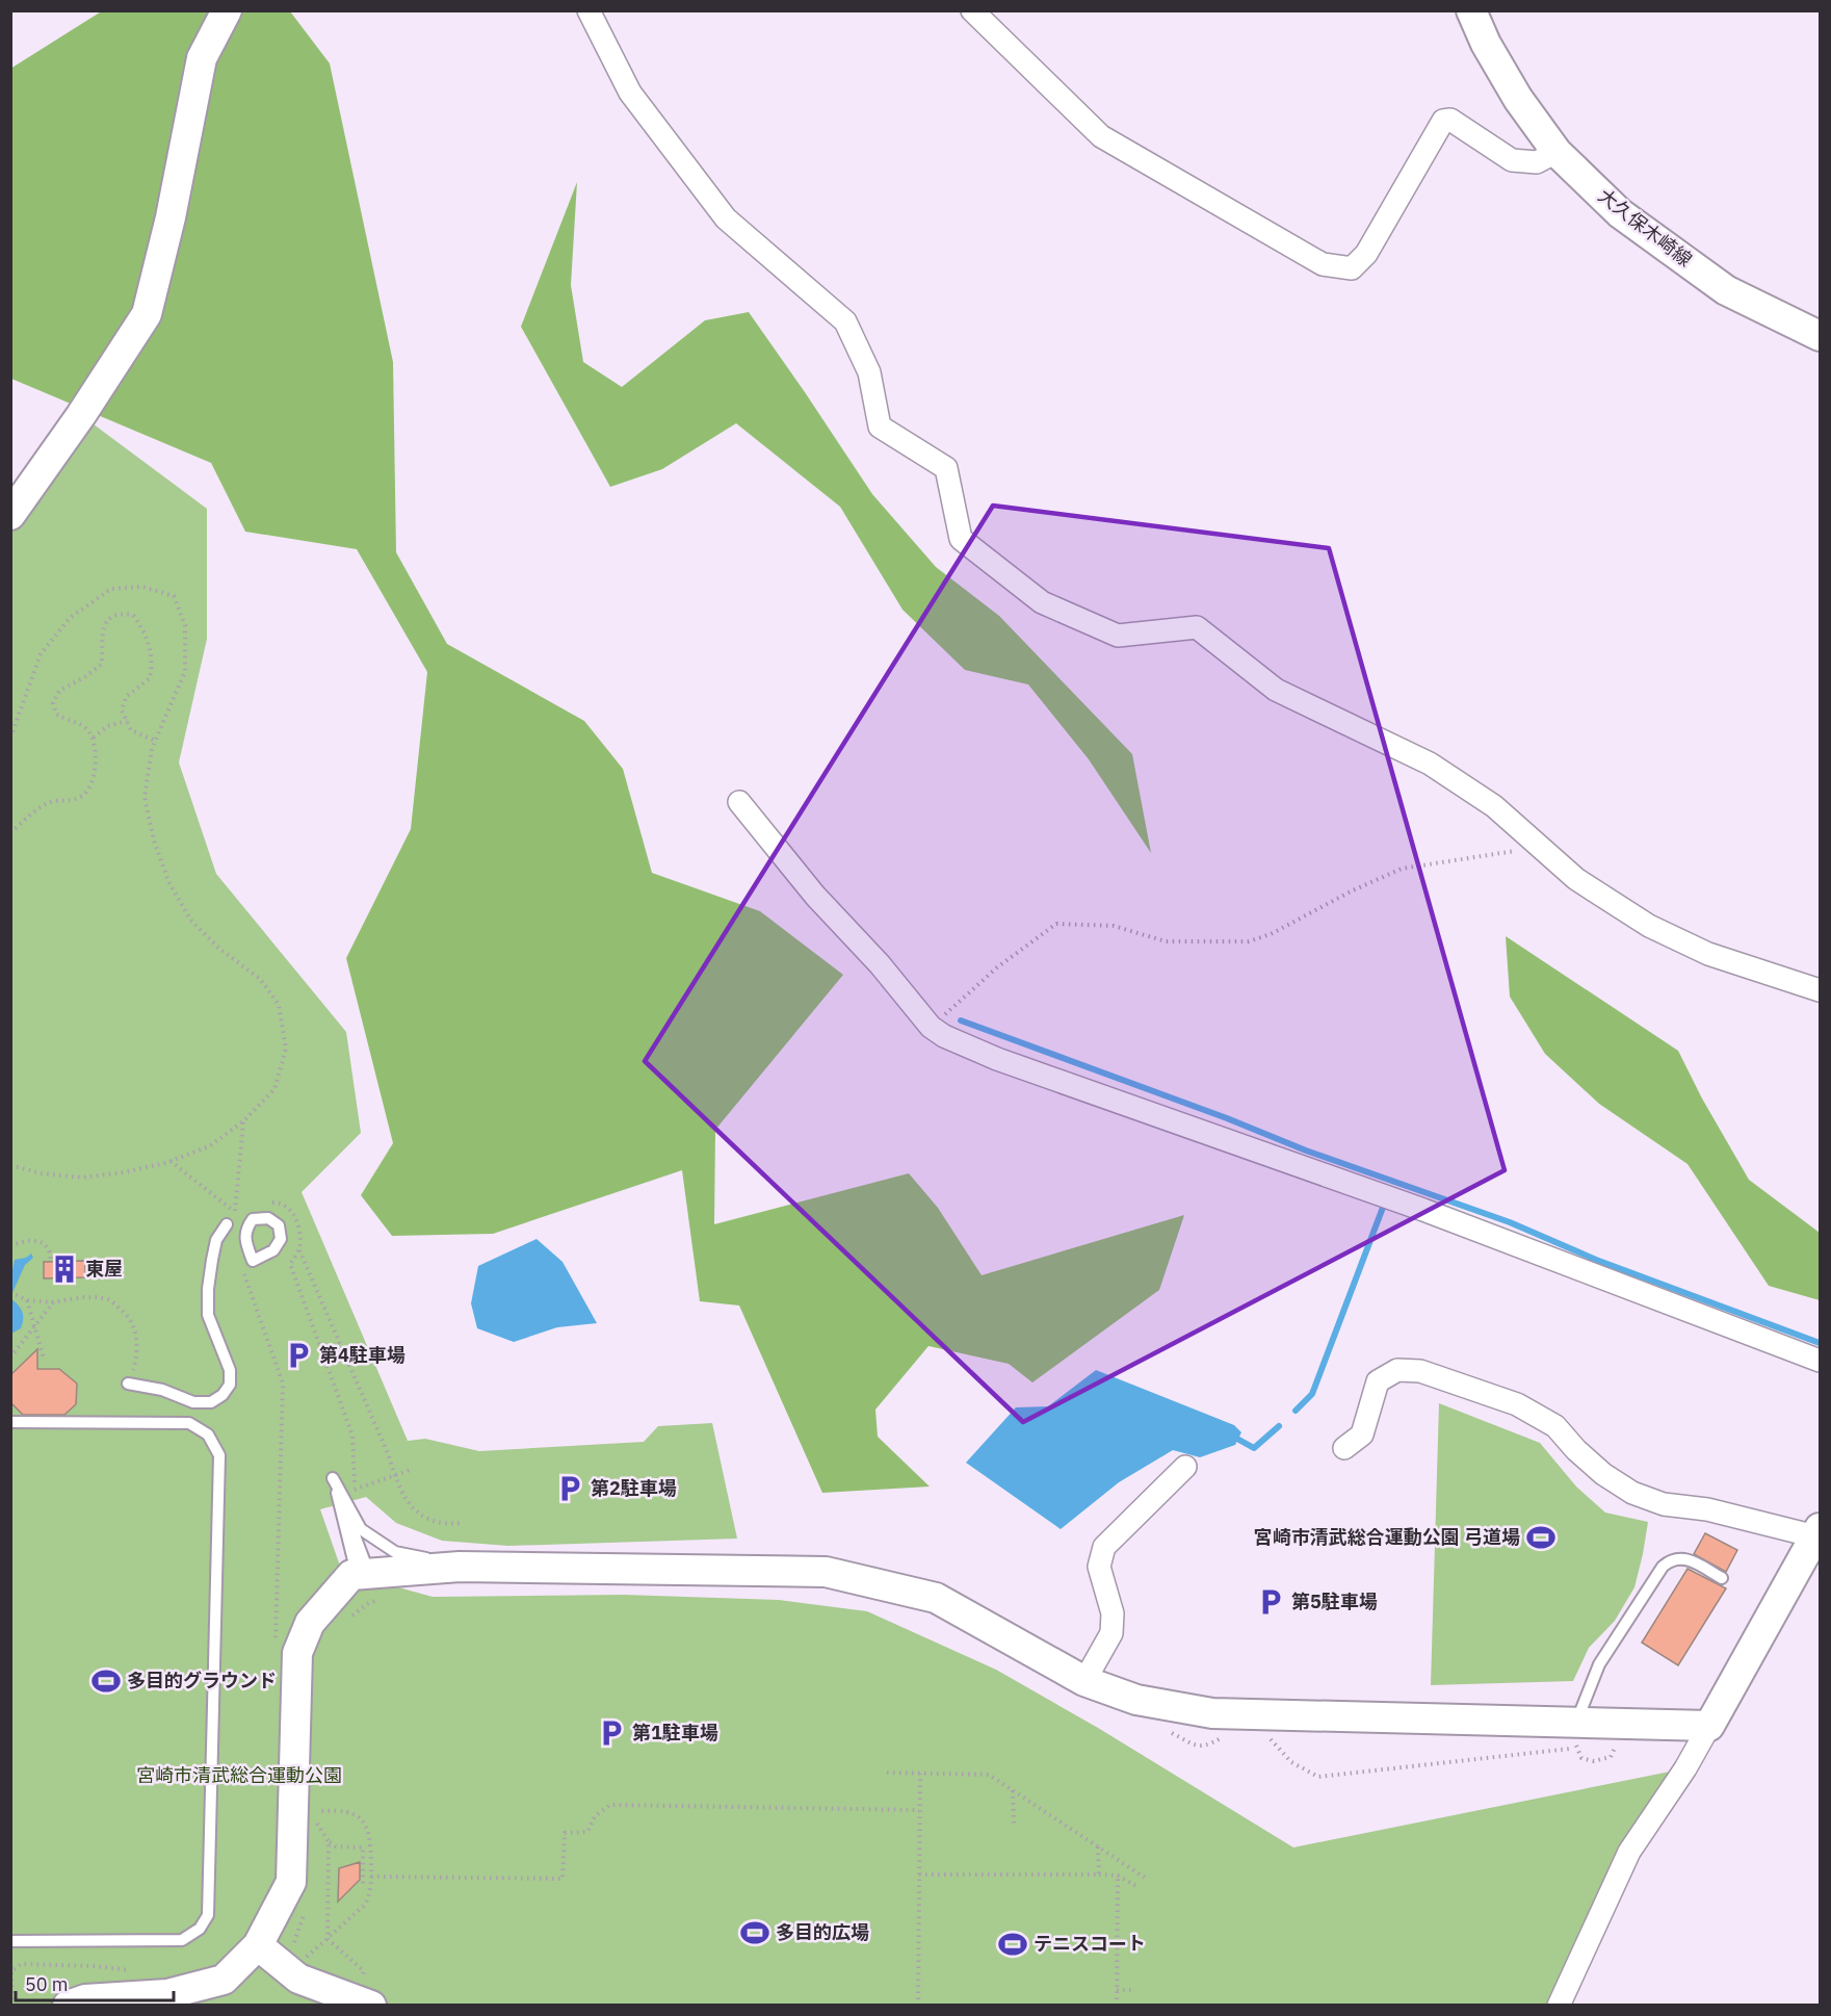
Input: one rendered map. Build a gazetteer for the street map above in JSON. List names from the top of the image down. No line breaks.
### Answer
{"streets":{"street":["大久保木崎線"]},"parks":["宮崎市清武総合運動公園"],"places":{"building":["東屋"],"parking":["第4駐車場","第2駐車場","第5駐車場","第1駐車場"],"sports":["宮崎市清武総合運動公園 弓道場","多目的グラウンド","多目的広場","テニスコート"]},"scale_bar":"50 m"}
